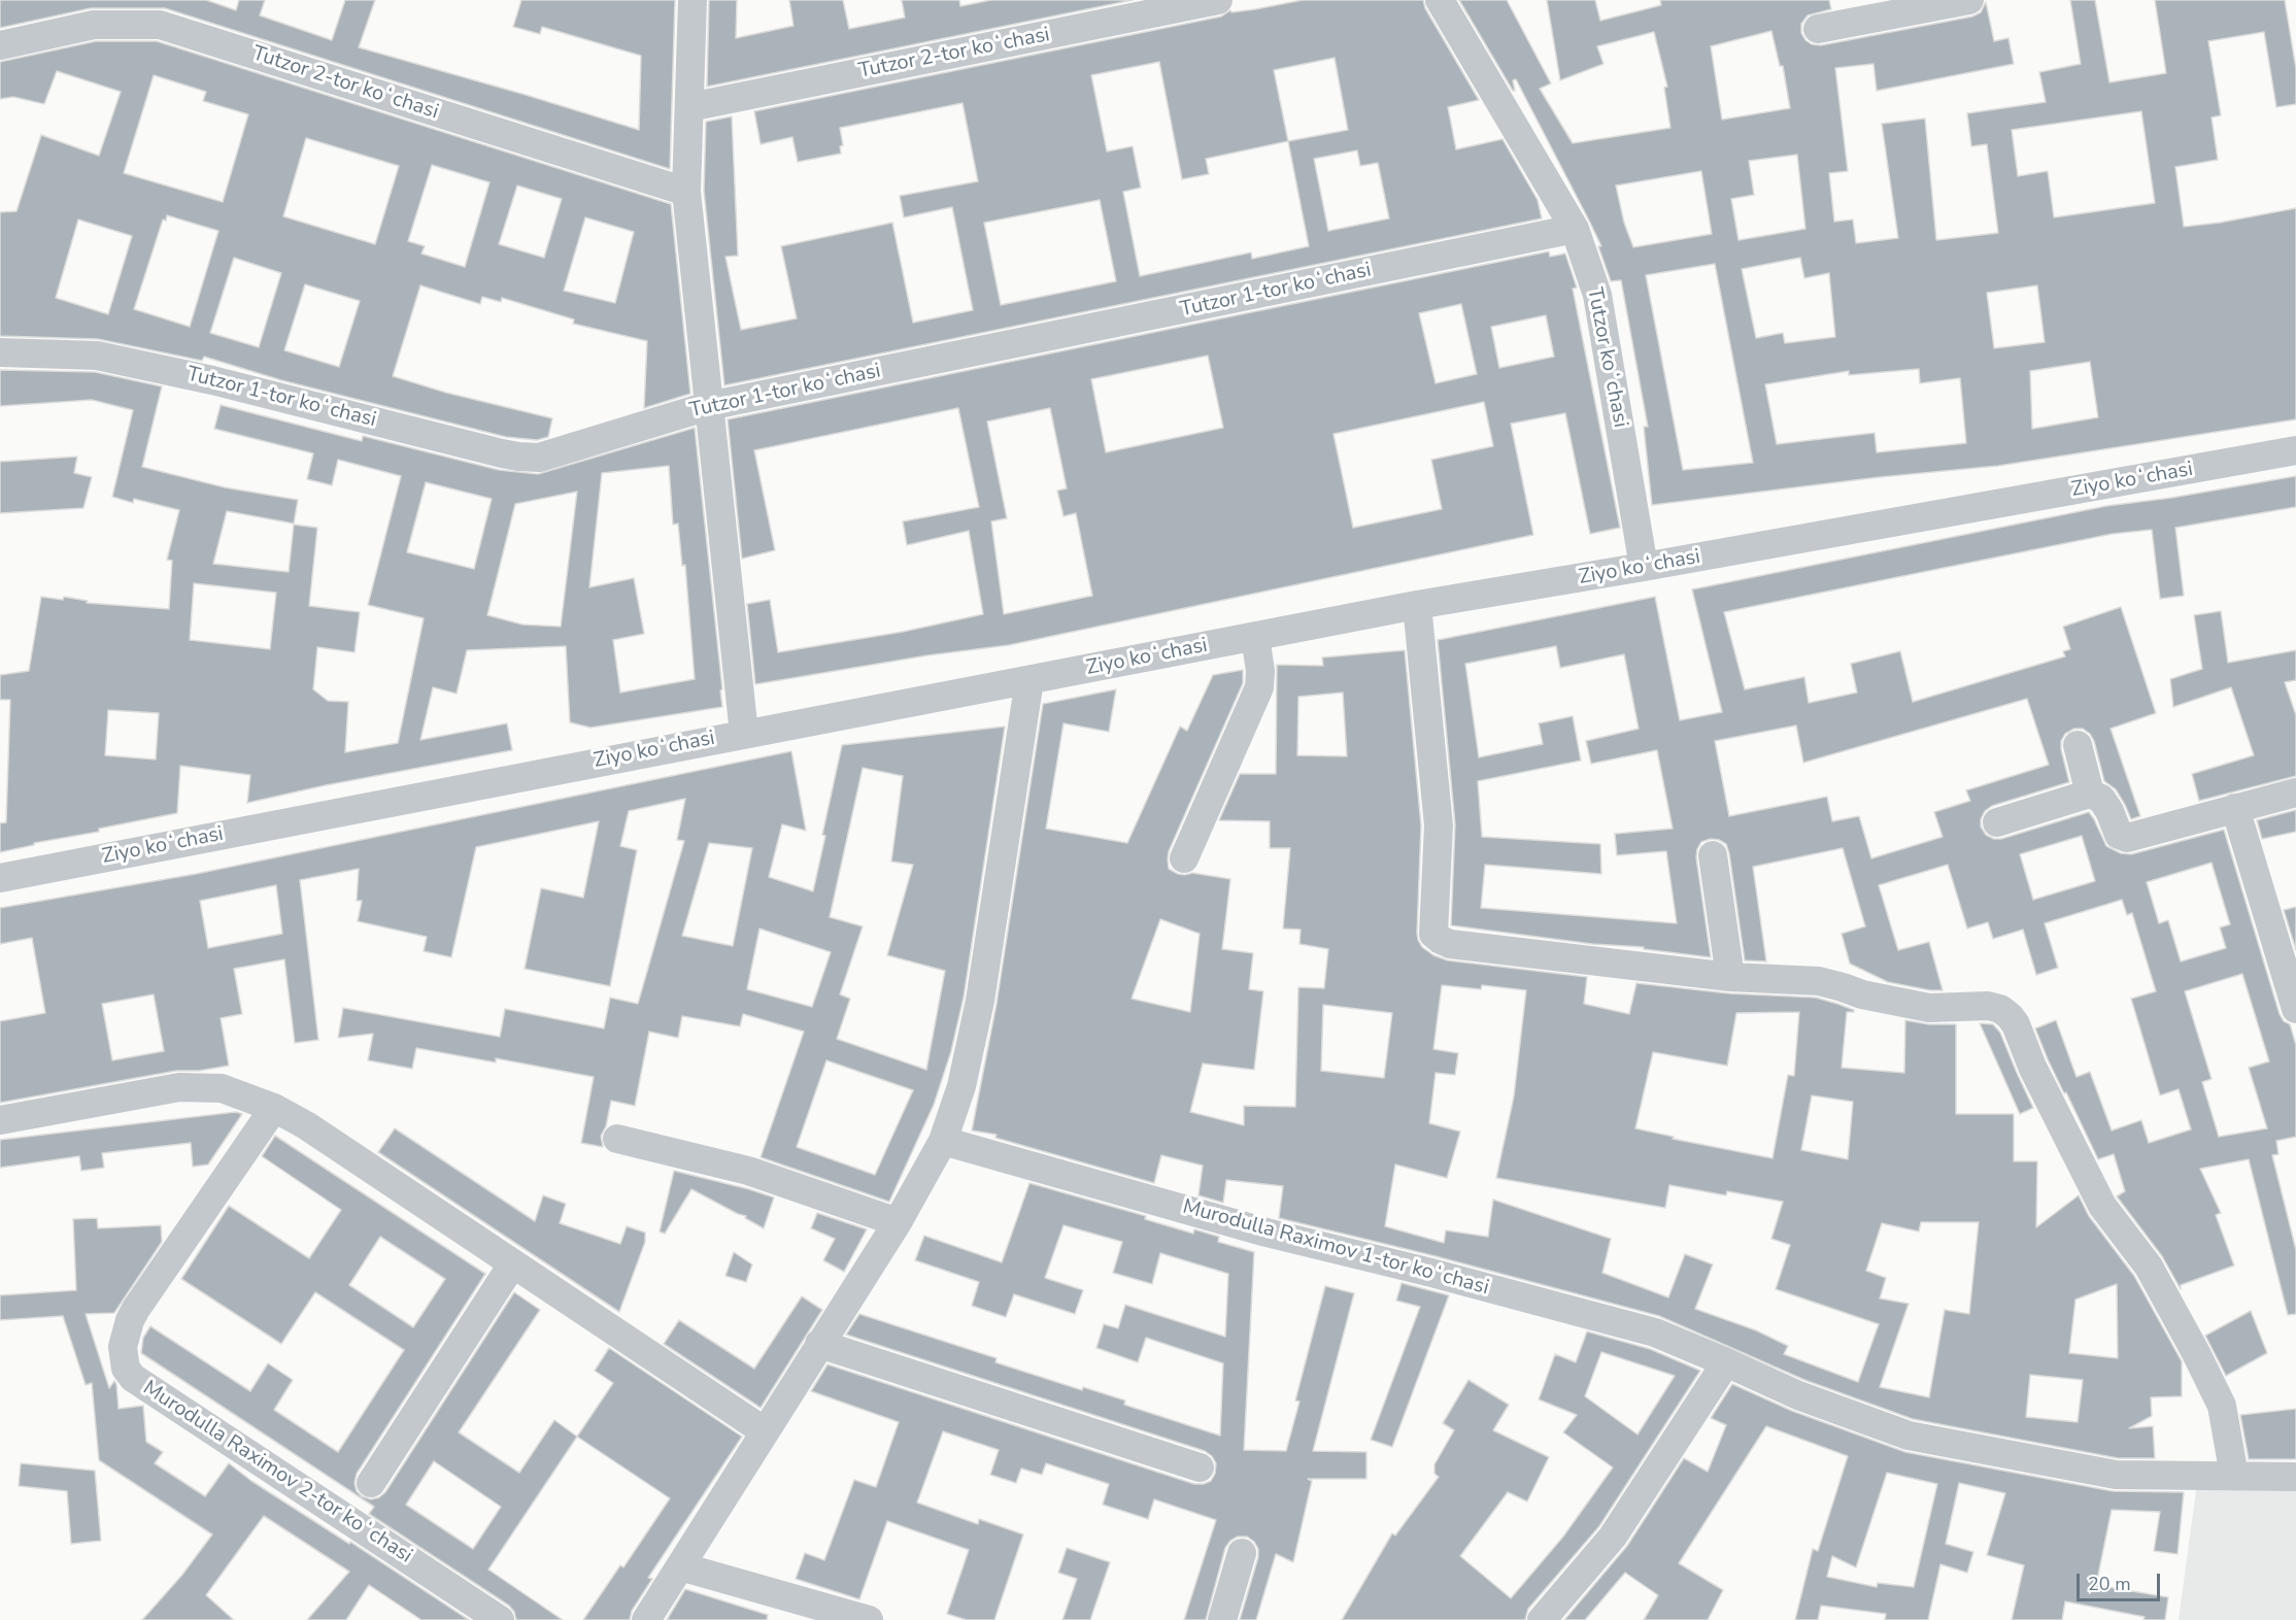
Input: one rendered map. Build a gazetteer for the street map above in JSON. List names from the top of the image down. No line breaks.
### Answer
{"streets":{"street":["Tutzor 2-tor koʻchasi","Tutzor 1-tor koʻchasi","Tutzor koʻchasi","Ziyo koʻchasi","Murodulla Raximov 1-tor koʻchasi","Murodulla Raximov 2-tor koʻchasi"]},"crossings":[["Tutzor 1-tor koʻchasi","Tutzor koʻchasi"],["Tutzor koʻchasi","Ziyo koʻchasi"]],"scale_bar":"20 m"}
